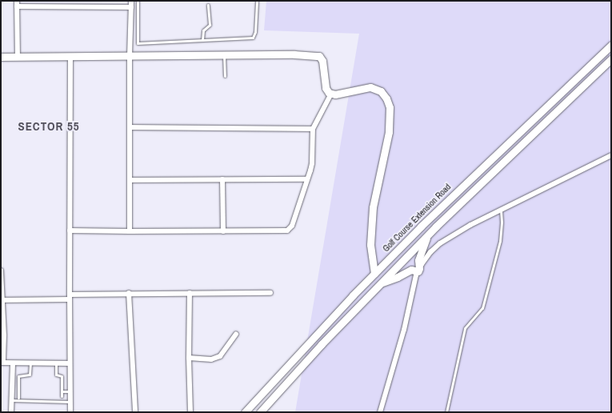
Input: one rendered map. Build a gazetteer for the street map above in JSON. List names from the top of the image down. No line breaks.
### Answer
{"streets":{"main road":["Golf Course Extension Road"]},"districts":["SECTOR 55"]}
